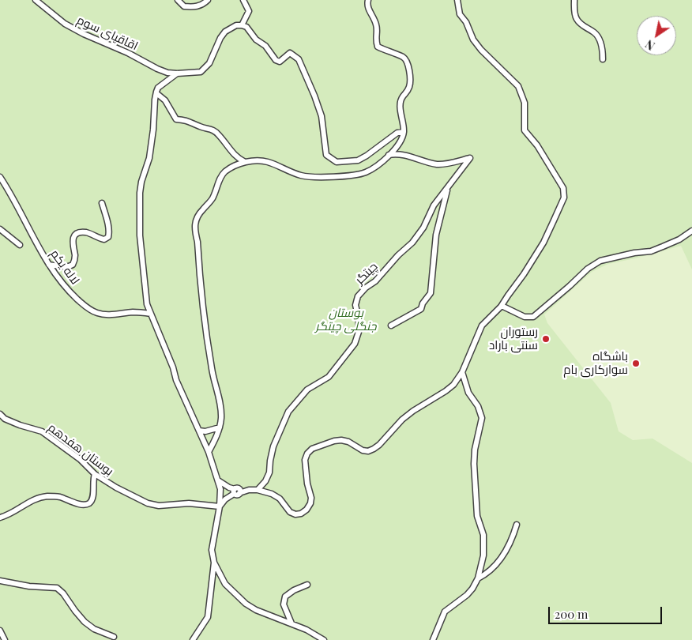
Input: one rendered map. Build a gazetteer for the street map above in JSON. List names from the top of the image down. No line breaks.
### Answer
{"streets":{"street":["اقاقیای سوم","لاله یکم","چیتگر","بوستان هفدهم"]},"parks":["بوستان جنگلی چیتگر"],"places":["رستوران سنتی باراد","باشگاه سوارکاری بام"],"scale_bar":"200 m","north":"bottom left"}
